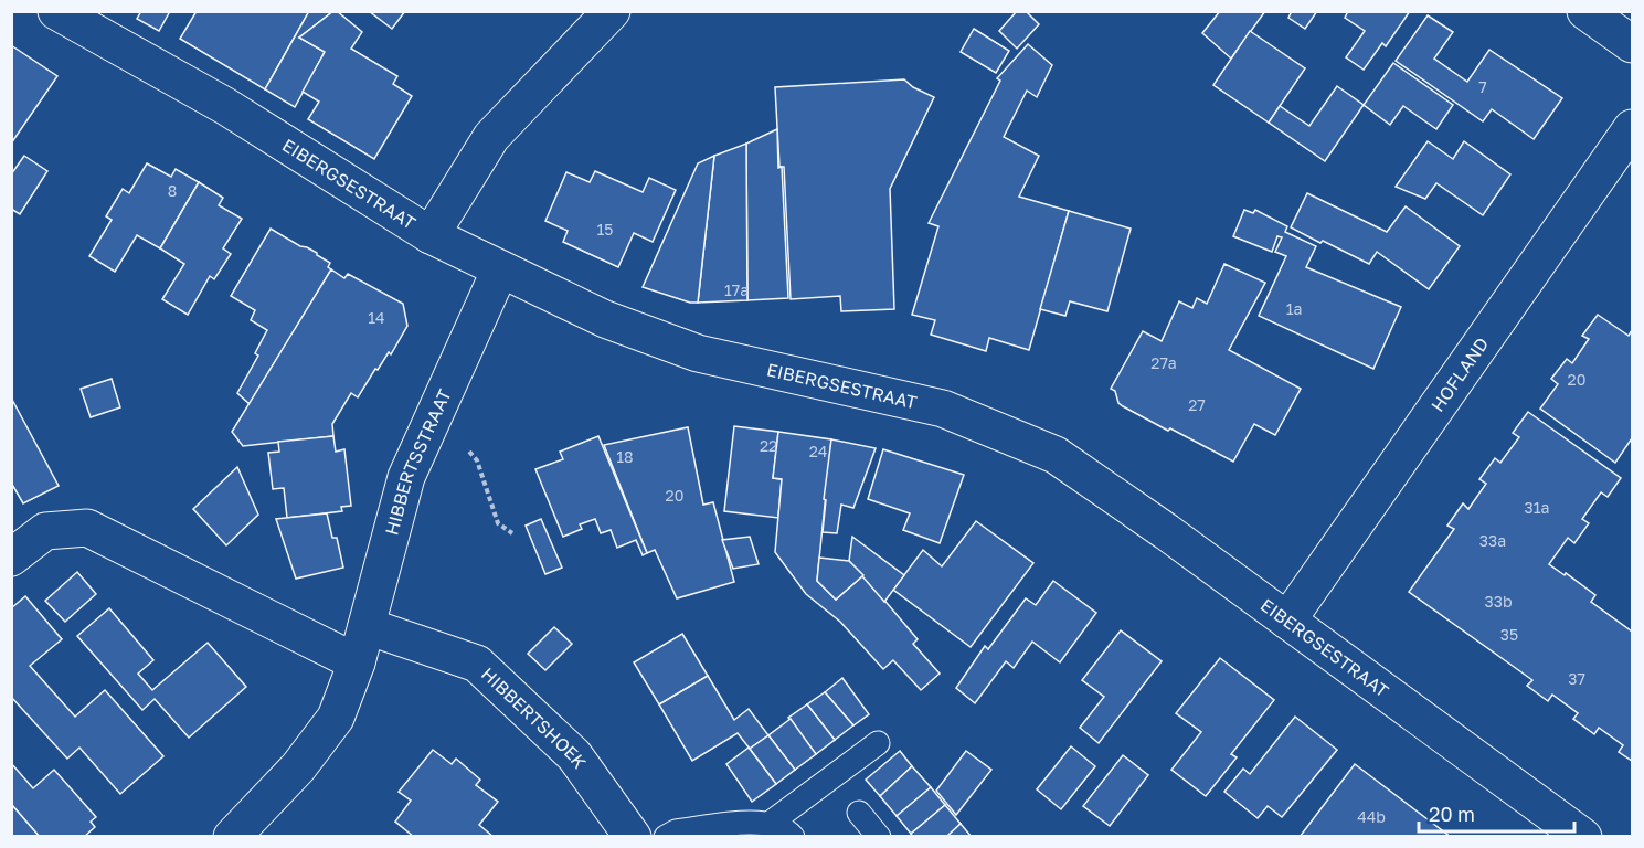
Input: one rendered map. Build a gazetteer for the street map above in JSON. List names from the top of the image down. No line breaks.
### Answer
{"streets":{"street":["EIBERGSESTRAAT","HOFLAND","HIBBERTSSTRAAT","HIBBERTSHOEK"]},"crossings":[["EIBERGSESTRAAT","HOFLAND"],["EIBERGSESTRAAT","HIBBERTSSTRAAT"],["HIBBERTSSTRAAT","HIBBERTSHOEK"]],"house_numbers":["7","8","15","17a","1a","14","27a","20","27","22","24","18","20","31a","33a","33b","35","37","44b"],"scale_bar":"20 m"}
